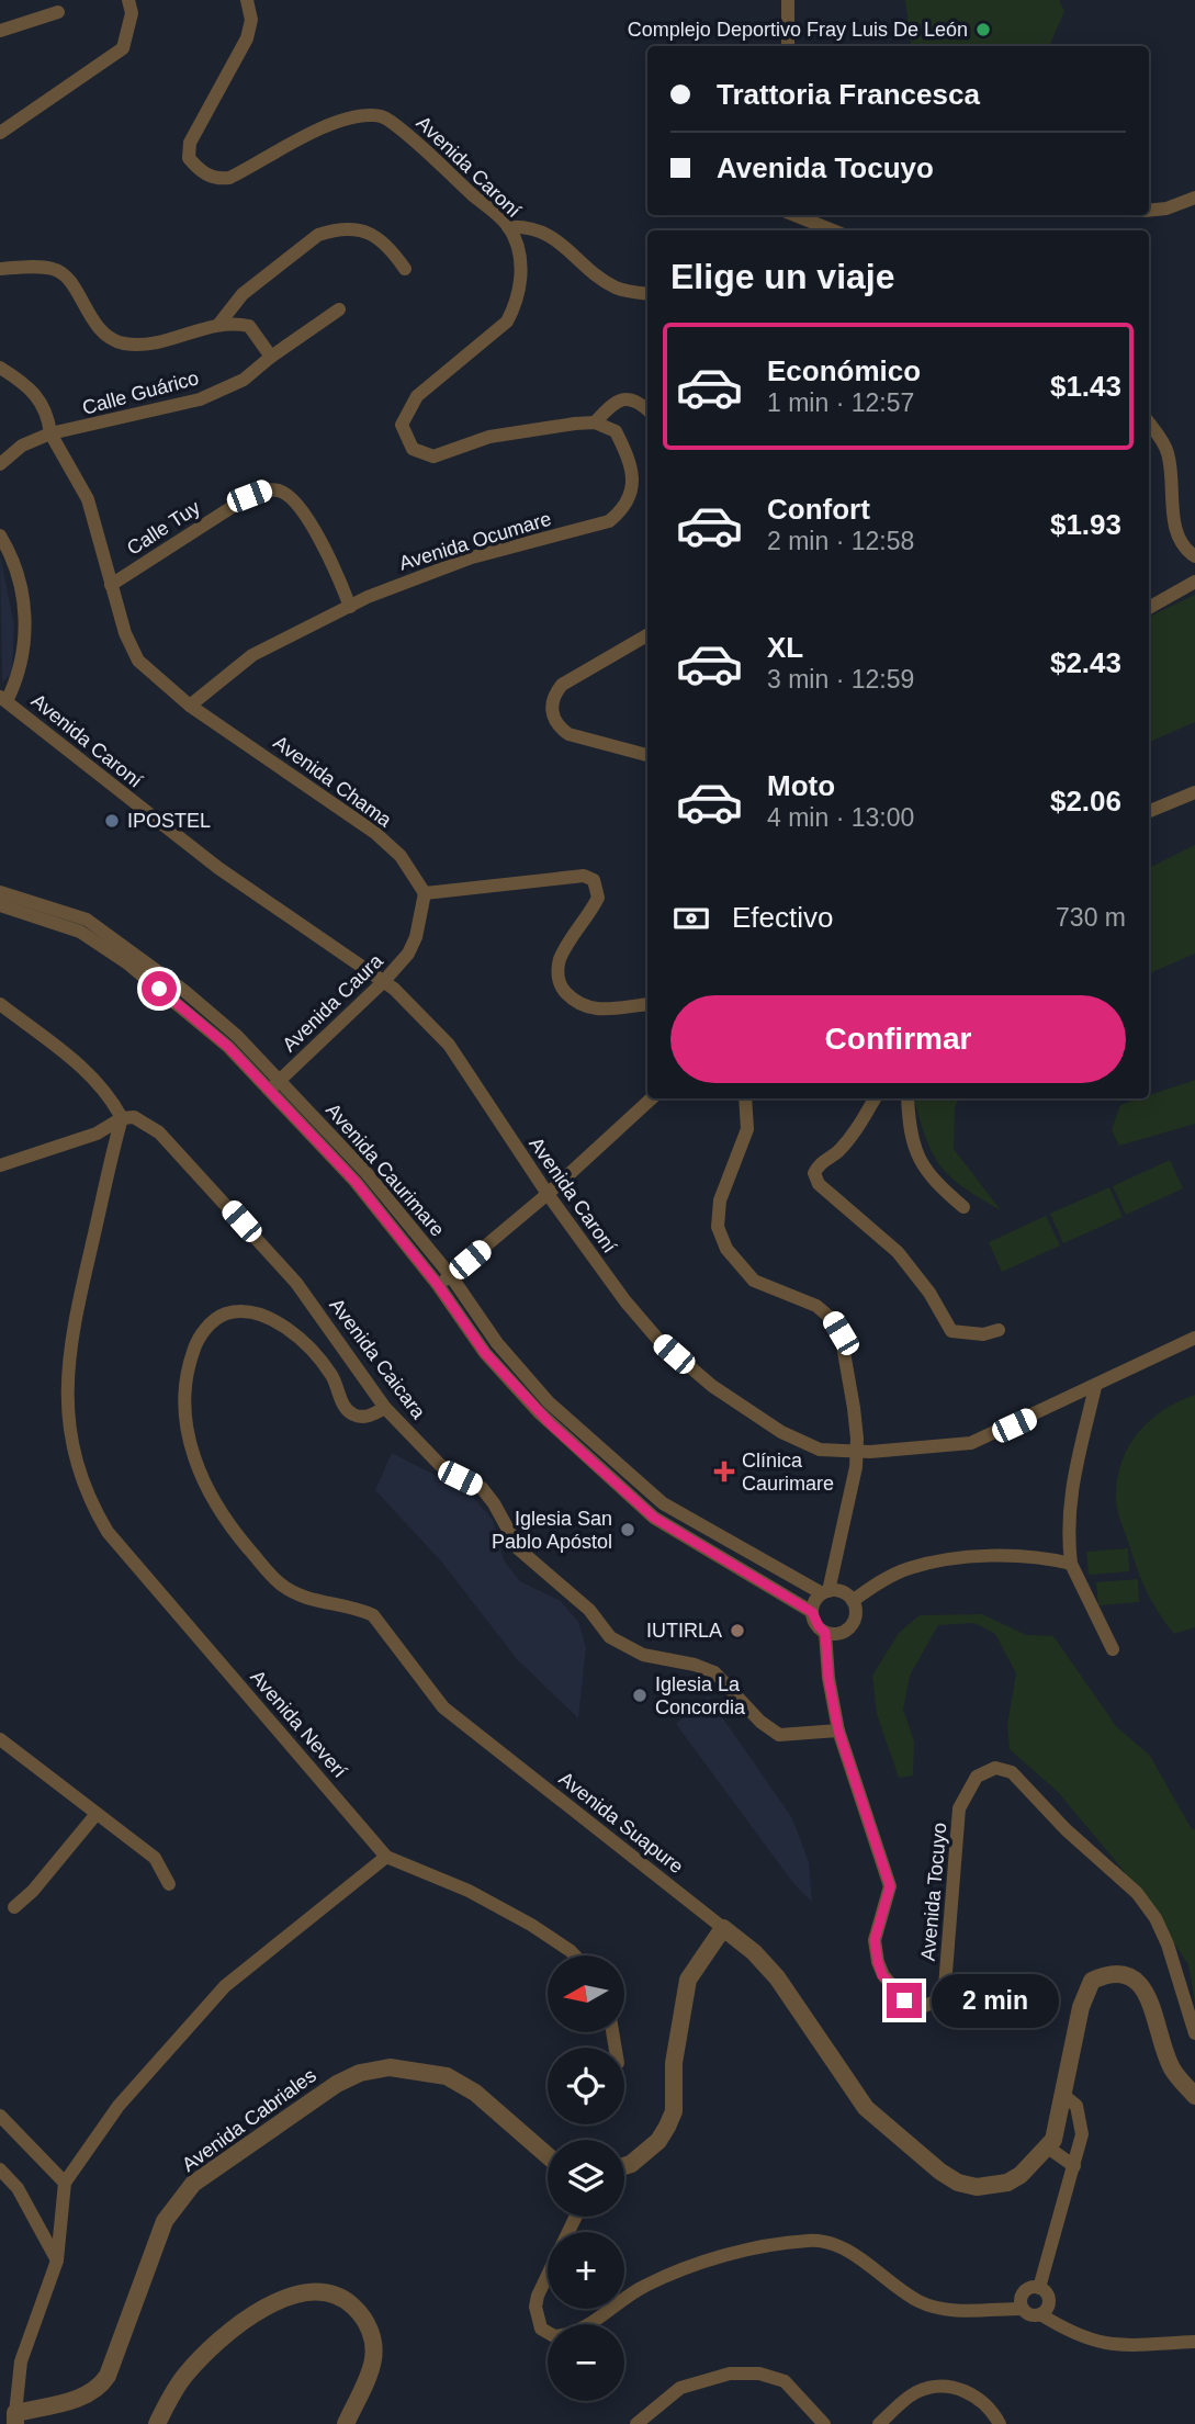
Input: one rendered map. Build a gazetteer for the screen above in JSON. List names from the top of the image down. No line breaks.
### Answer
{"streets":{"street":["Avenida Caroní","Calle Guárico","Calle Tuy","Avenida Ocumare","Avenida Chama","Avenida Caura","Avenida Caurimare","Avenida Caicara","Avenida Neverí","Avenida Suapure","Avenida Tocuyo","Avenida Cabriales"]},"crossings":[["Avenida Caroní","Avenida Ocumare"],["Avenida Caroní","Avenida Caura"],["Calle Guárico","Avenida Chama"],["Calle Tuy","Avenida Ocumare"],["Calle Tuy","Avenida Chama"],["Avenida Ocumare","Avenida Chama"],["Avenida Chama","Avenida Caura"],["Avenida Caura","Avenida Caurimare"],["Avenida Caurimare","Avenida Tocuyo"],["Avenida Caicara","Avenida Neverí"],["Avenida Caicara","Avenida Suapure"],["Avenida Caicara","Avenida Tocuyo"]],"places":{"other":["Complejo Deportivo Fray Luis De León","IPOSTEL","Iglesia San Pablo Apóstol","IUTIRLA","Iglesia La Concordia"],"health":["Clínica Caurimare"]},"north":"left","page":{"banner":["Trattoria Francesca","Avenida Tocuyo"],"heading":"Elige un viaje","list":[{"name":"Económico","note":"1 min · 12:57","value":"$1.43"},{"name":"Confort","note":"2 min · 12:58","value":"$1.93"},{"name":"XL","note":"3 min · 12:59","value":"$2.43"},{"name":"Moto","note":"4 min · 13:00","value":"$2.06"}],"pay":["Efectivo","730 m"],"buttons":"Confirmar","map_buttons":["+","−"],"bubble":"2 min"}}
